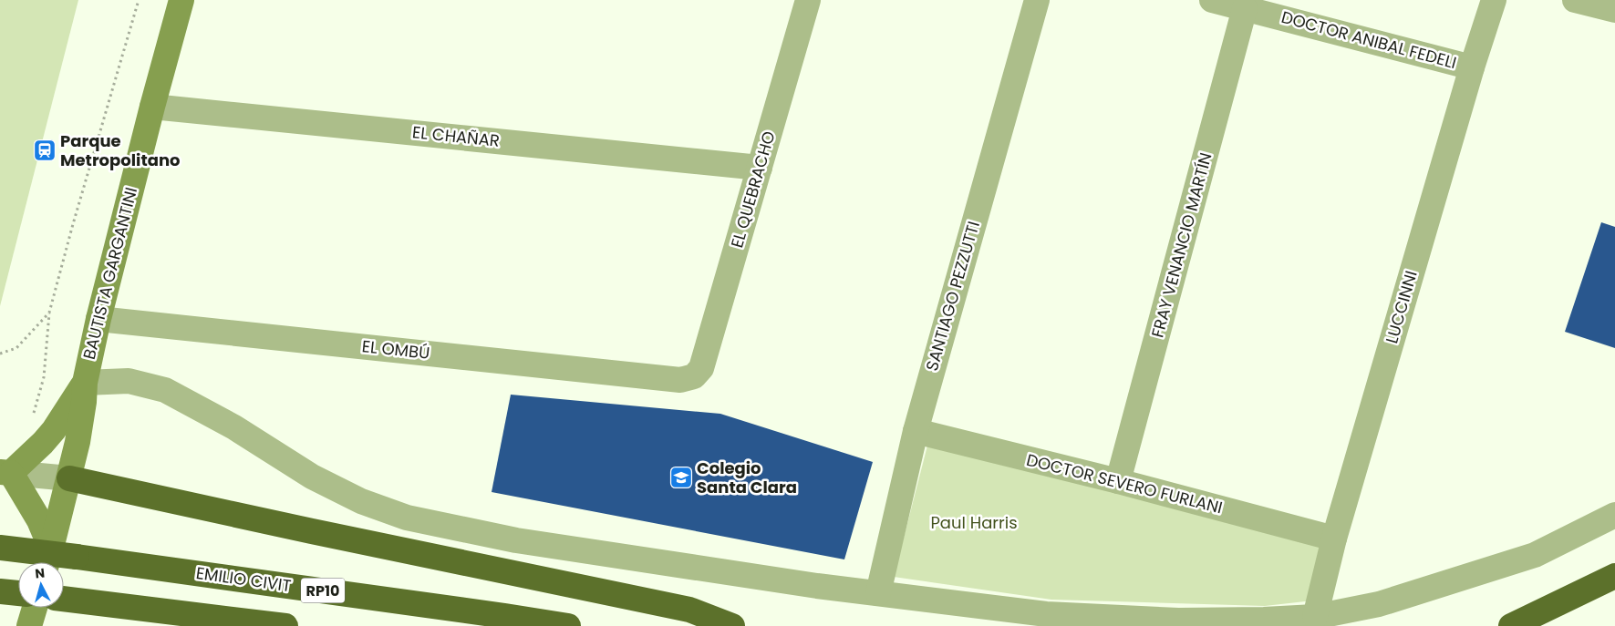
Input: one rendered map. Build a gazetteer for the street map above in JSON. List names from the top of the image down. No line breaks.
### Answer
{"streets":{"highway":["EMILIO CIVIT","RP10"],"street":["DOCTOR ANIBAL FEDELI","EL CHAÑAR","EL QUEBRACHO","FRAY VENANCIO MARTÍN","BAUTISTA GARGANTINI","SANTIAGO PEZZUTTI","LUCCINNI","EL OMBÚ","DOCTOR SEVERO FURLANI"]},"crossings":[["DOCTOR ANIBAL FEDELI","FRAY VENANCIO MARTÍN"],["DOCTOR ANIBAL FEDELI","LUCCINNI"],["EL CHAÑAR","EL QUEBRACHO"],["EL CHAÑAR","BAUTISTA GARGANTINI"],["EL QUEBRACHO","EL OMBÚ"],["FRAY VENANCIO MARTÍN","DOCTOR SEVERO FURLANI"],["BAUTISTA GARGANTINI","EL OMBÚ"],["SANTIAGO PEZZUTTI","DOCTOR SEVERO FURLANI"],["LUCCINNI","DOCTOR SEVERO FURLANI"]],"parks":["Paul Harris"],"places":{"station":["Parque Metropolitano"],"school or university":["Colegio Santa Clara"]},"north":"top"}
